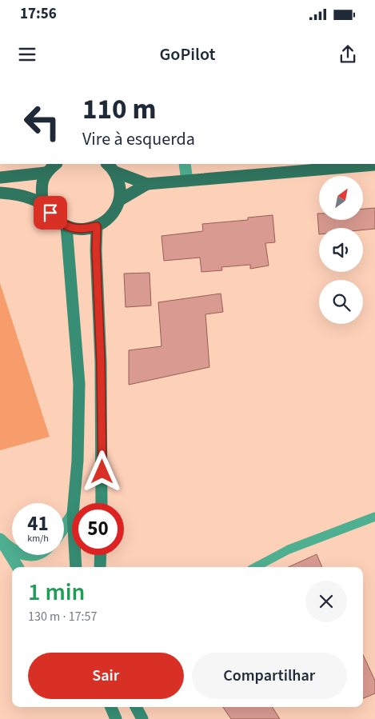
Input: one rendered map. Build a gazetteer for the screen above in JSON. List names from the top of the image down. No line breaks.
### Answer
{"north":"top right","page":{"status":"17:56","header":"GoPilot","turn":["110 m","Vire à esquerda"],"speed":"41 km/h","limit":"50","heading":["1 min","130 m · 17:57"],"buttons":["Sair","Compartilhar"]}}
